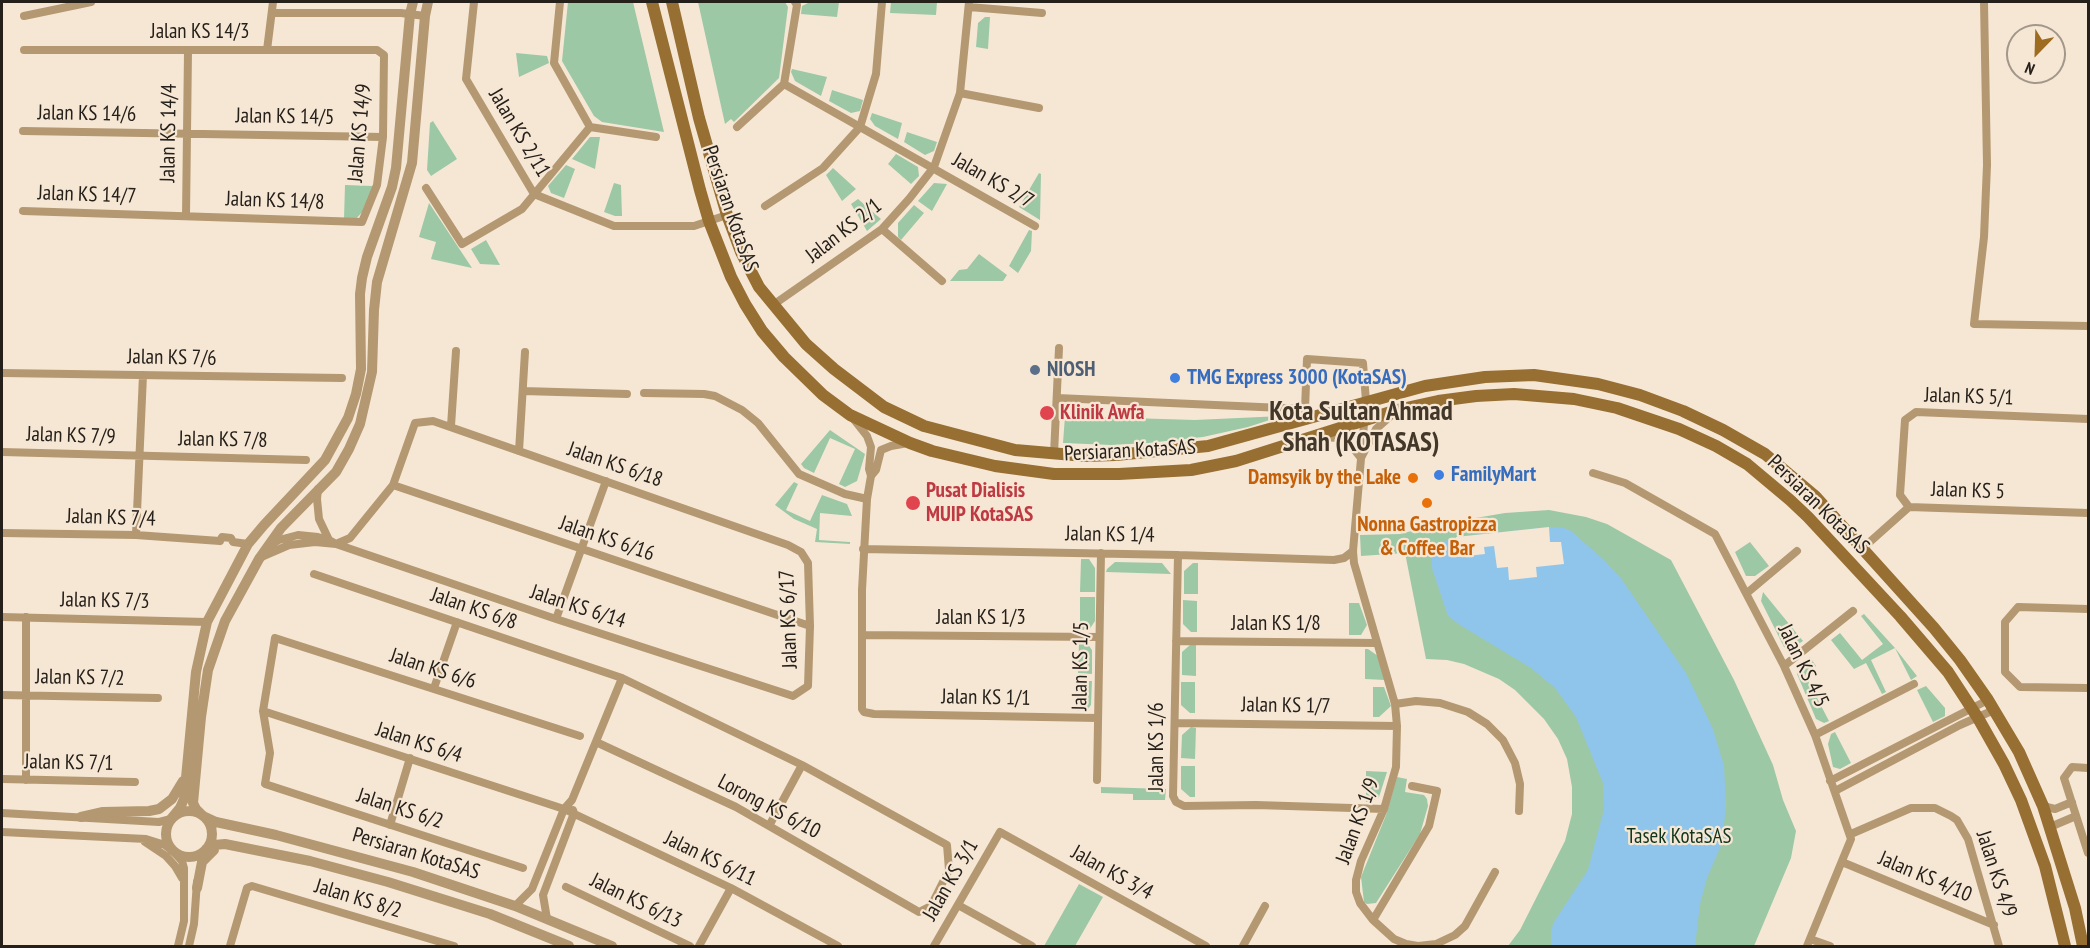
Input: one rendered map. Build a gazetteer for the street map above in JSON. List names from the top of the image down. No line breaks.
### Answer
{"streets":{"main road":["Persiaran KotaSAS"],"street":["Jalan KS 14/3","Jalan KS 14/6","Jalan KS 14/5","Jalan KS 14/4","Jalan KS 14/9","Jalan KS 2/11","Jalan KS 2/7","Jalan KS 14/7","Jalan KS 14/8","Jalan KS 2/1","Jalan KS 7/6","Jalan KS 5/1","Jalan KS 7/9","Jalan KS 7/8","Jalan KS 6/18","Jalan KS 5","Jalan KS 7/4","Jalan KS 1/4","Jalan KS 6/16","Jalan KS 7/3","Jalan KS 6/14","Jalan KS 6/8","Jalan KS 1/3","Jalan KS 6/17","Jalan KS 1/8","Jalan KS 1/5","Jalan KS 4/5","Jalan KS 6/6","Jalan KS 7/2","Jalan KS 1/1","Jalan KS 1/7","Jalan KS 6/4","Jalan KS 1/6","Jalan KS 7/1","Lorong KS 6/10","Jalan KS 6/2","Jalan KS 1/9","Jalan KS 6/11","Jalan KS 3/4","Jalan KS 4/9","Jalan KS 4/10","Jalan KS 3/1","Jalan KS 8/2","Jalan KS 6/13"]},"crossings":[["Jalan KS 14/3","Jalan KS 14/4"],["Jalan KS 14/3","Jalan KS 14/9"],["Jalan KS 14/6","Jalan KS 14/5"],["Jalan KS 14/6","Jalan KS 14/4"],["Jalan KS 14/5","Jalan KS 14/4"],["Jalan KS 14/5","Jalan KS 14/9"],["Jalan KS 14/4","Jalan KS 14/7"],["Jalan KS 14/4","Jalan KS 14/8"],["Jalan KS 14/9","Jalan KS 14/8"],["Jalan KS 2/11","Persiaran KotaSAS"],["Jalan KS 2/7","Jalan KS 2/1"],["Jalan KS 14/7","Jalan KS 14/8"],["Persiaran KotaSAS","Jalan KS 2/1"],["Persiaran KotaSAS","Jalan KS 5"],["Persiaran KotaSAS","Jalan KS 1/9"],["Jalan KS 5/1","Jalan KS 5"],["Jalan KS 7/9","Jalan KS 7/8"],["Jalan KS 6/18","Jalan KS 6/16"],["Jalan KS 6/18","Jalan KS 6/17"],["Jalan KS 1/4","Jalan KS 1/5"],["Jalan KS 1/4","Jalan KS 1/6"],["Jalan KS 1/4","Jalan KS 1/9"],["Jalan KS 6/16","Jalan KS 6/17"],["Jalan KS 6/14","Jalan KS 6/17"],["Jalan KS 6/8","Lorong KS 6/10"],["Jalan KS 1/3","Jalan KS 1/5"],["Jalan KS 1/3","Jalan KS 1/1"],["Jalan KS 1/8","Jalan KS 1/6"],["Jalan KS 1/8","Jalan KS 1/9"],["Jalan KS 1/5","Jalan KS 1/1"],["Jalan KS 4/5","Jalan KS 4/9"],["Jalan KS 6/6","Jalan KS 6/4"],["Jalan KS 6/6","Jalan KS 6/2"],["Jalan KS 1/7","Jalan KS 1/6"],["Jalan KS 1/7","Jalan KS 1/9"],["Jalan KS 6/4","Jalan KS 6/2"],["Jalan KS 6/4","Jalan KS 6/11"],["Jalan KS 1/6","Jalan KS 1/9"],["Jalan KS 3/4","Jalan KS 3/1"],["Jalan KS 4/9","Jalan KS 4/10"]],"districts":["Kota Sultan Ahmad Shah (KOTASAS)"],"parks":["Tasek KotaSAS"],"places":["NIOSH","TMG Express 3000 (KotaSAS)","Klinik Awfa","FamilyMart","Damsyik by the Lake","Pusat Dialisis MUIP KotaSAS","Nonna Gastropizza & Coffee Bar"],"north":"bottom left"}
